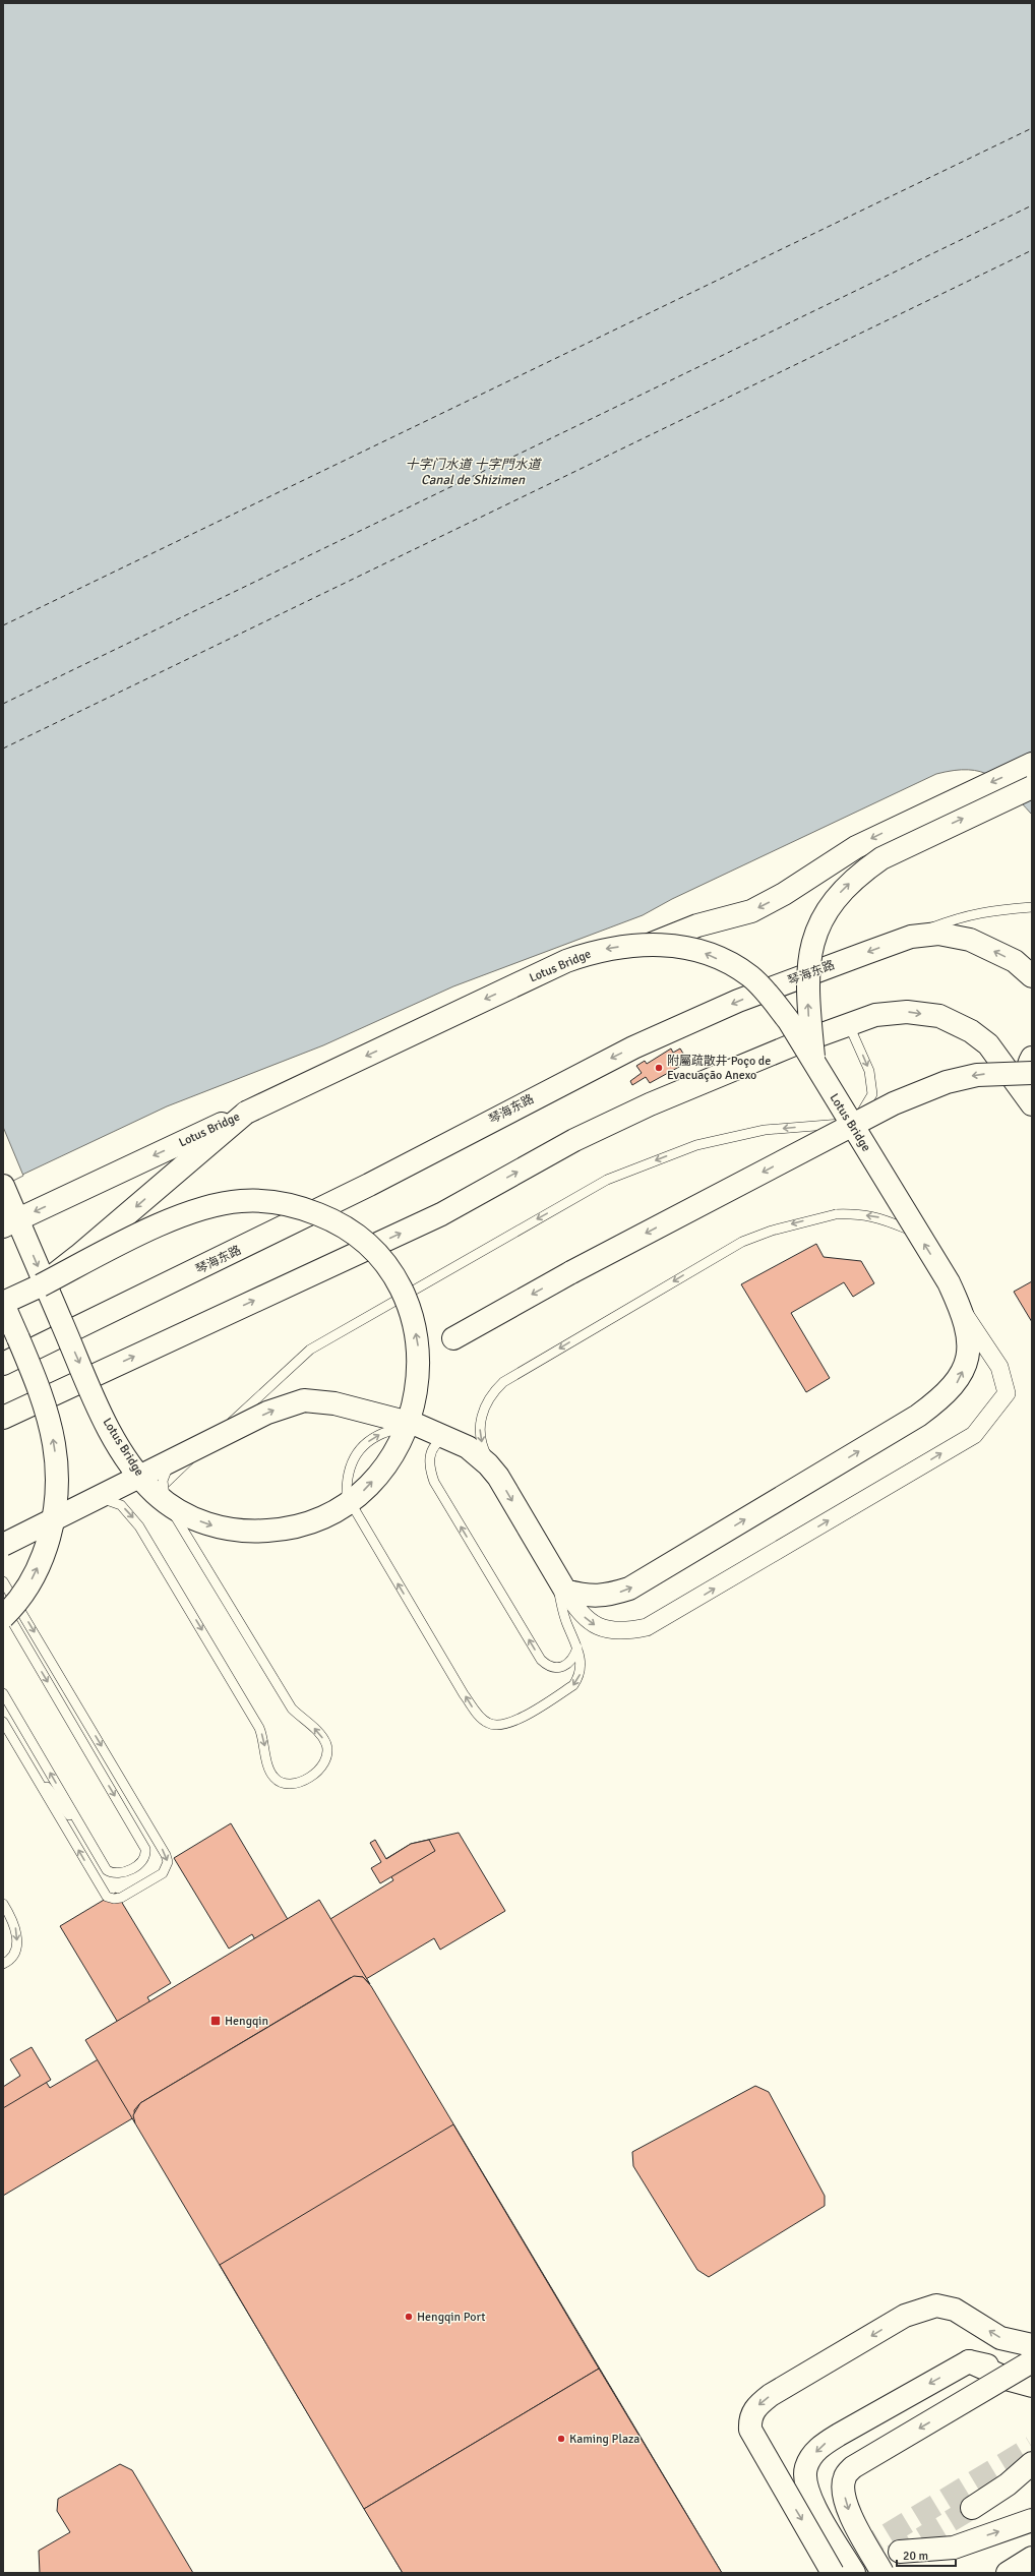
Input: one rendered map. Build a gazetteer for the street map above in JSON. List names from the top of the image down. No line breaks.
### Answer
{"streets":{"main road":["Lotus Bridge","琴海东路"]},"water":["十字门水道 十字門水道 Canal de Shizimen"],"places":{"other":["附屬疏散井 Poço de Evacuação Anexo","Hengqin Port","Kaming Plaza"],"transit":["Hengqin"]},"scale_bar":"20 m"}
